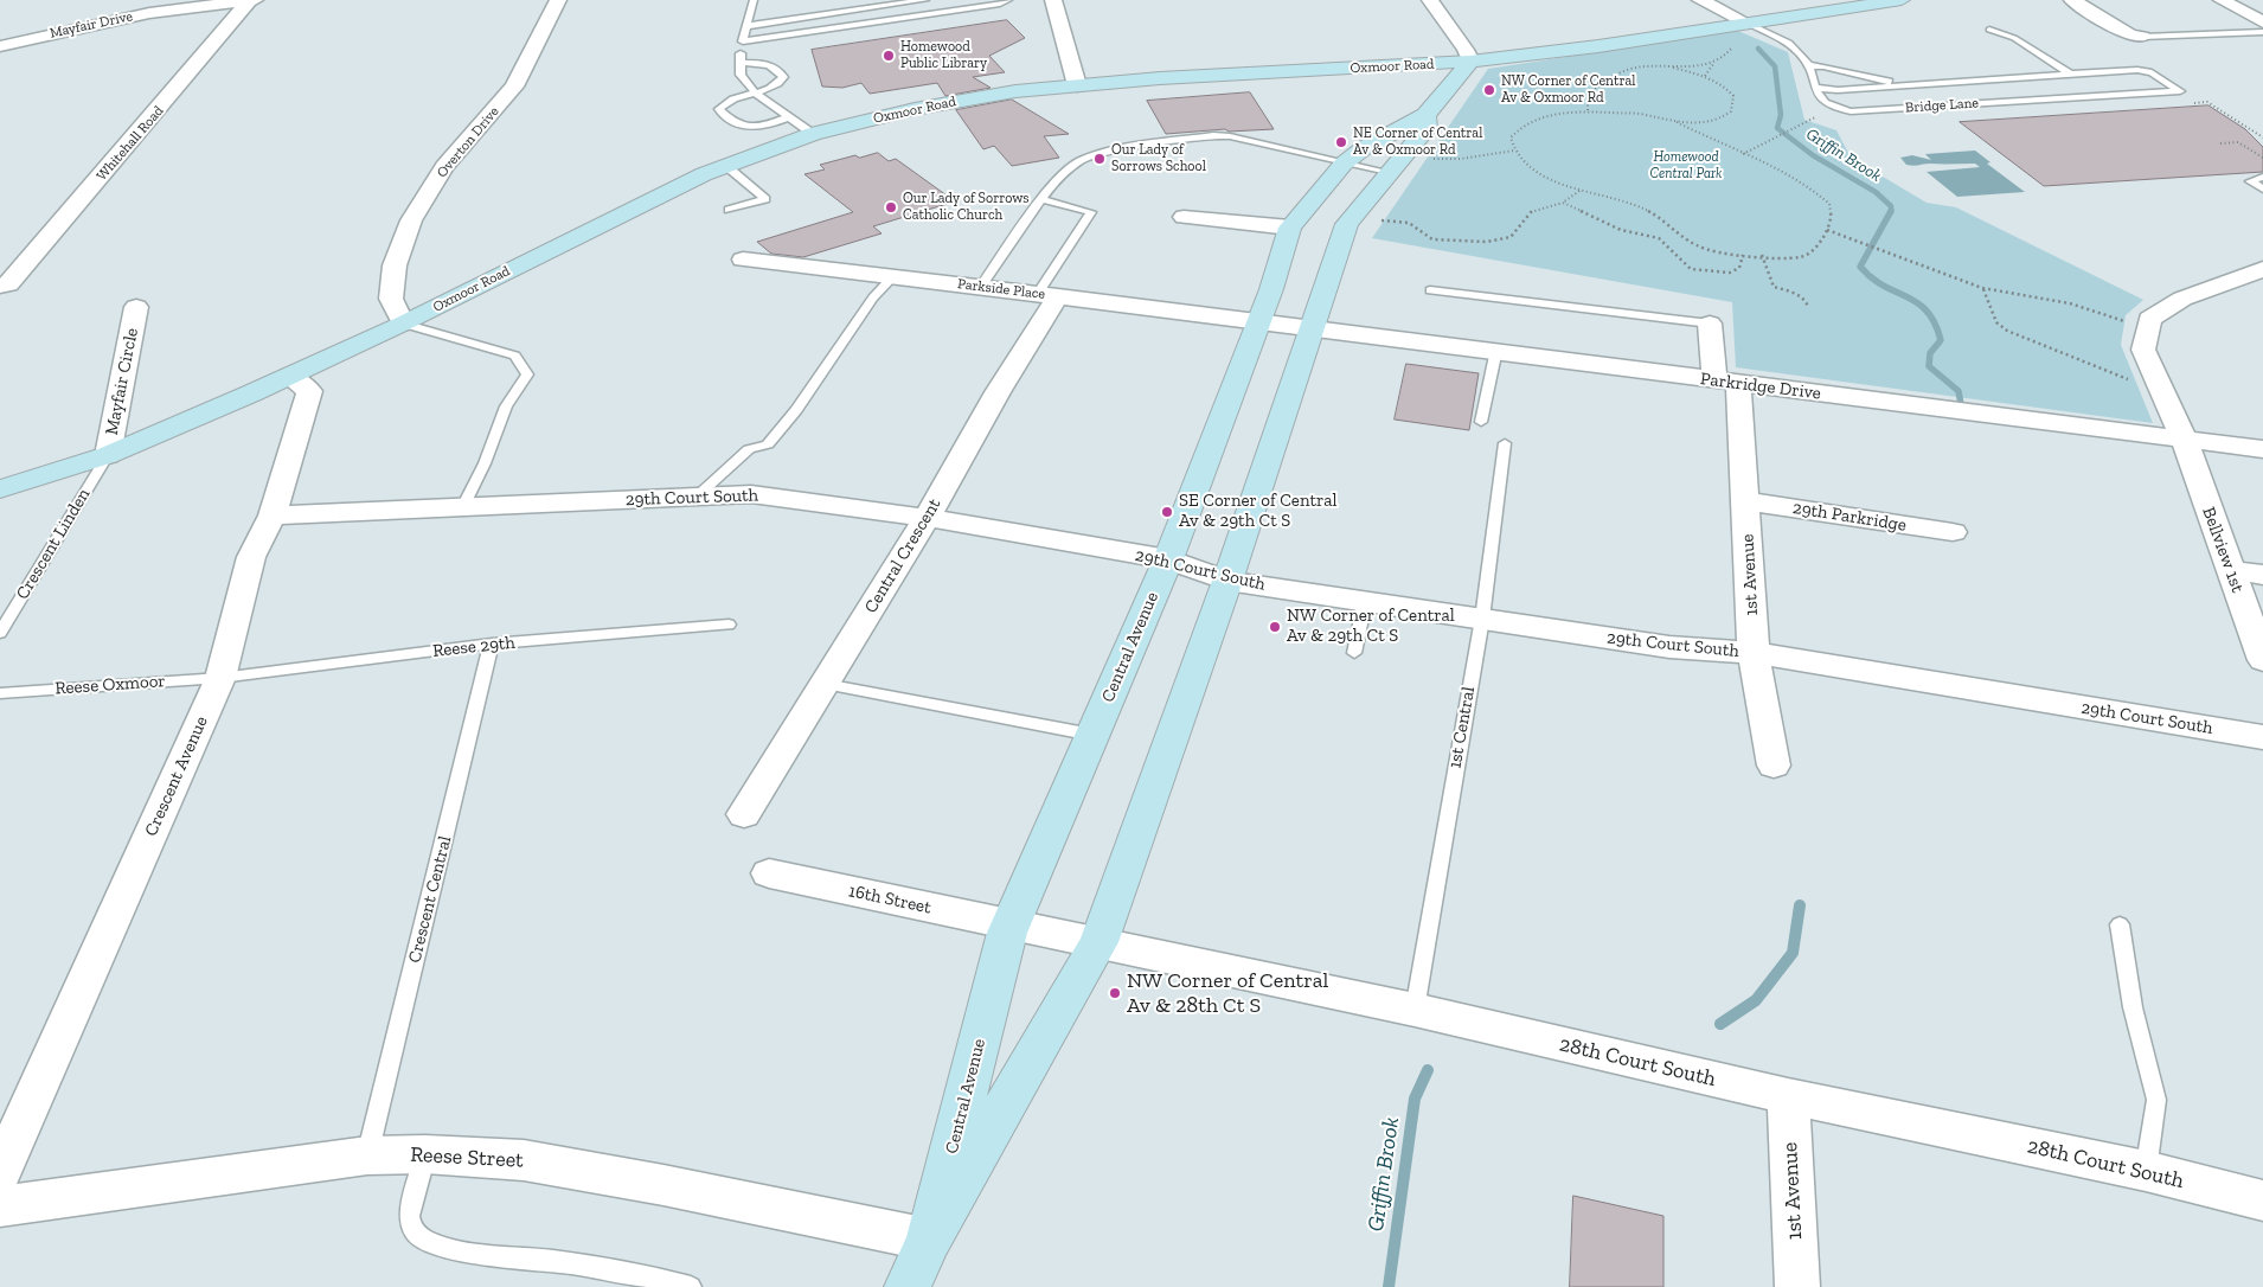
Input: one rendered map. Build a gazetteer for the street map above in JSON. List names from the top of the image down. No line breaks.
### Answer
{"streets":{"main road":["Oxmoor Road","Central Avenue"],"street":["Mayfair Drive","Overton Drive","Whitehall Road","Parkside Place","Mayfair Circle","Parkridge Drive","29th Court South","29th Parkridge","Bellview 1st","Central Crescent","1st Avenue","Crescent Avenue","16th Street","28th Court South","Reese Street"],"lane":["Bridge Lane","Crescent Linden","Reese 29th","Reese Oxmoor","1st Central","Crescent Central"]},"crossings":[["Mayfair Drive","Whitehall Road"],["Oxmoor Road","Bridge Lane"],["Oxmoor Road","Overton Drive"],["Oxmoor Road","Mayfair Circle"],["Oxmoor Road","Crescent Linden"],["Oxmoor Road","Central Avenue"],["Oxmoor Road","Crescent Avenue"],["Parkside Place","Parkridge Drive"],["Parkside Place","Central Crescent"],["Parkside Place","Central Avenue"],["Mayfair Circle","Crescent Linden"],["Parkridge Drive","Bellview 1st"],["Parkridge Drive","1st Avenue"],["Parkridge Drive","Central Avenue"],["29th Court South","Central Crescent"],["29th Court South","1st Avenue"],["29th Court South","Central Avenue"],["29th Court South","1st Central"],["29th Court South","Crescent Avenue"],["29th Parkridge","1st Avenue"],["1st Avenue","28th Court South"],["Reese 29th","Reese Oxmoor"],["Reese 29th","Crescent Avenue"],["Reese 29th","Crescent Central"],["Central Avenue","16th Street"],["Central Avenue","28th Court South"],["Central Avenue","Reese Street"],["Reese Oxmoor","Crescent Avenue"],["1st Central","28th Court South"],["Crescent Central","Reese Street"],["16th Street","28th Court South"]],"water":["Griffin Brook"],"parks":["Homewood Central Park"],"places":["Homewood Public Library","NW Corner of Central Av & Oxmoor Rd","NE Corner of Central Av & Oxmoor Rd","Our Lady of Sorrows School","Our Lady of Sorrows Catholic Church","SE Corner of Central Av & 29th Ct S","NW Corner of Central Av & 29th Ct S","NW Corner of Central Av & 28th Ct S"]}
